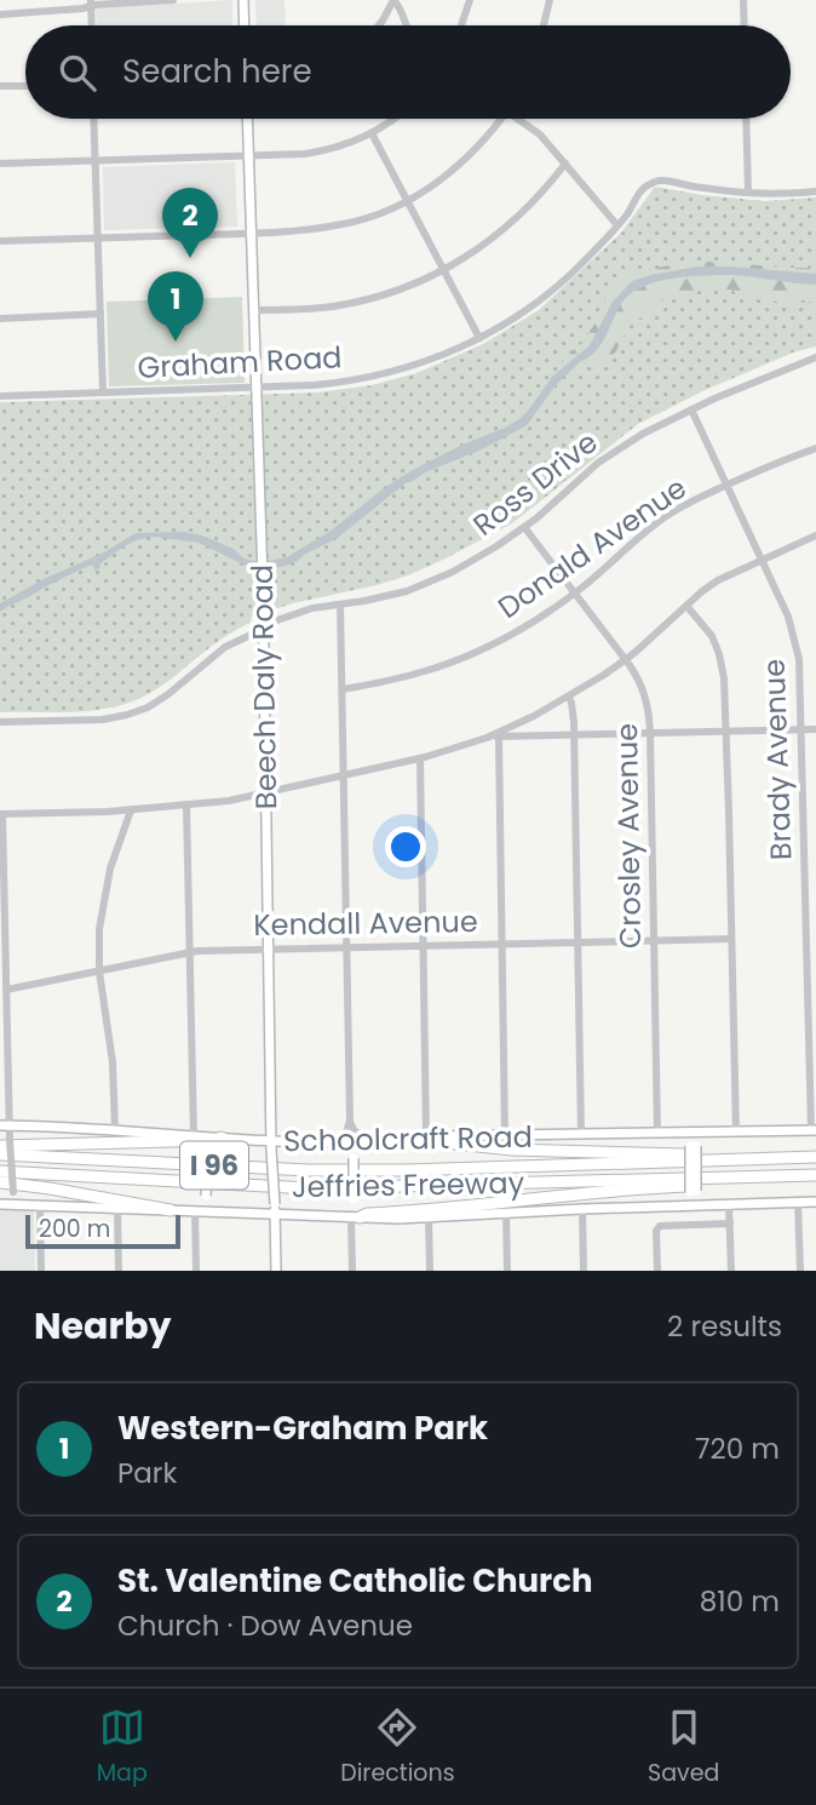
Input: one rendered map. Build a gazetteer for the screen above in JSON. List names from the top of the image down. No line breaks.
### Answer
{"streets":{"highway":["I 96","Jeffries Freeway"],"main road":["Beech Daly Road","Schoolcraft Road"],"street":["Graham Road","Ross Drive","Donald Avenue","Brady Avenue","Crosley Avenue","Kendall Avenue"]},"crossings":[["Graham Road","Beech Daly Road"],["Ross Drive","Beech Daly Road"],["Ross Drive","Brady Avenue"],["Ross Drive","Crosley Avenue"],["Donald Avenue","Brady Avenue"],["Donald Avenue","Crosley Avenue"],["Beech Daly Road","Kendall Avenue"],["Beech Daly Road","Schoolcraft Road"],["Brady Avenue","Schoolcraft Road"],["Crosley Avenue","Kendall Avenue"],["Crosley Avenue","Schoolcraft Road"]],"scale_bar":"200 m","page":{"search":"Search here","pins":["2","1"],"scale":"200 m","heading":["Nearby","2 results"],"list":[{"mark":"1","name":"Western-Graham Park","note":"Park","value":"720 m"},{"mark":"2","name":"St. Valentine Catholic Church","note":"Church · Dow Avenue","value":"810 m"}],"nav":["Map","Directions","Saved"]}}
